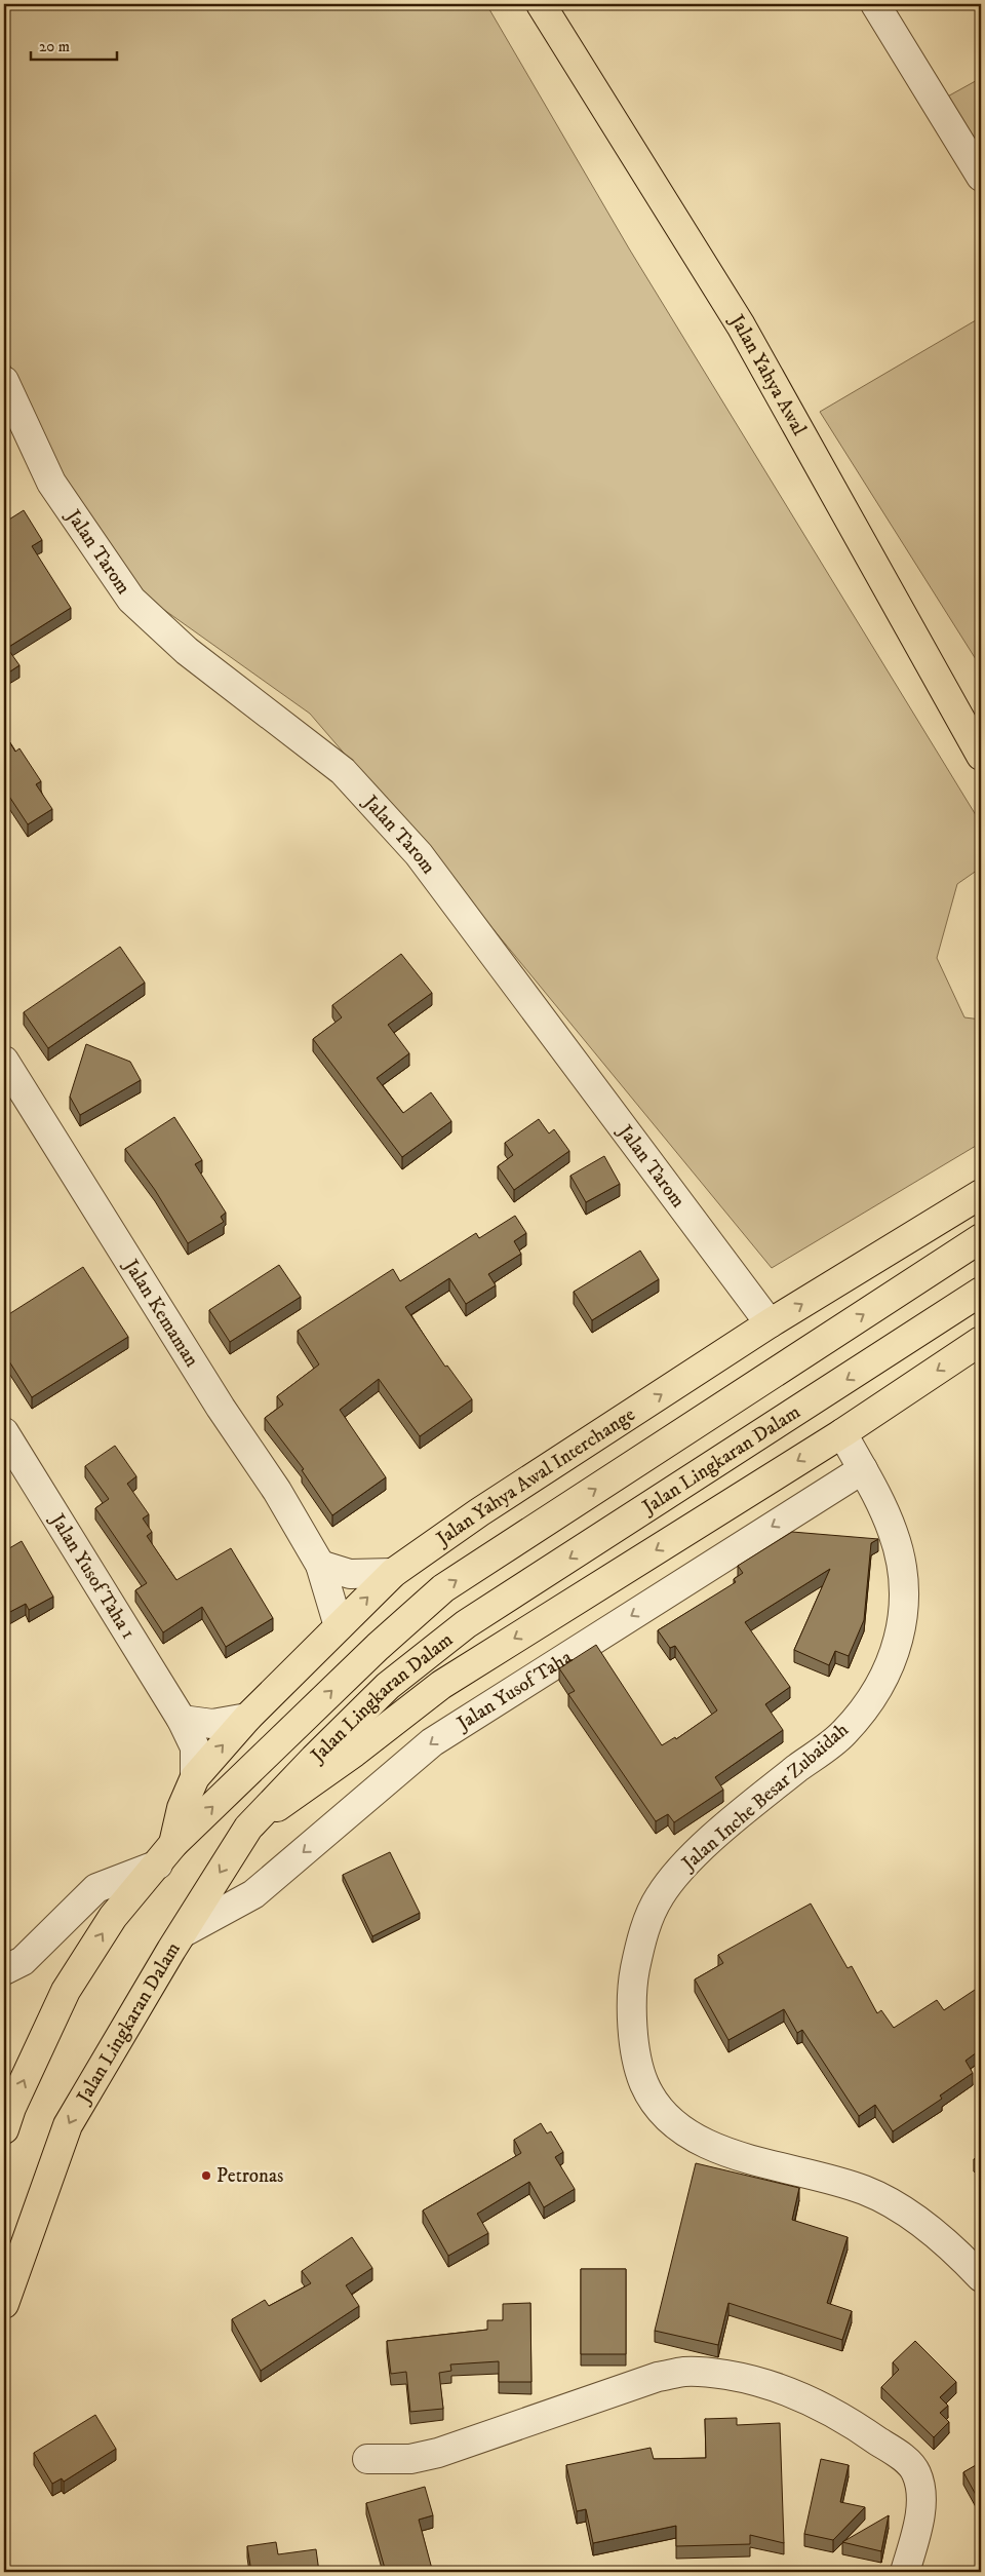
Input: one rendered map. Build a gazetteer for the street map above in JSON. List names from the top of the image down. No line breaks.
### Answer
{"streets":{"main road":["Jalan Yahya Awal","Jalan Lingkaran Dalam","Jalan Yahya Awal Interchange"],"street":["Jalan Tarom","Jalan Kemaman","Jalan Yusof Taha 1","Jalan Yusof Taha","Jalan Inche Besar Zubaidah"]},"crossings":[["Jalan Tarom","Jalan Yahya Awal Interchange"],["Jalan Kemaman","Jalan Yahya Awal Interchange"],["Jalan Lingkaran Dalam","Jalan Yahya Awal Interchange"],["Jalan Lingkaran Dalam","Jalan Yusof Taha"],["Jalan Yahya Awal Interchange","Jalan Yusof Taha 1"],["Jalan Yusof Taha","Jalan Inche Besar Zubaidah"]],"one_way":["Jalan Yusof Taha"],"places":["Petronas"],"scale_bar":"20 m"}
